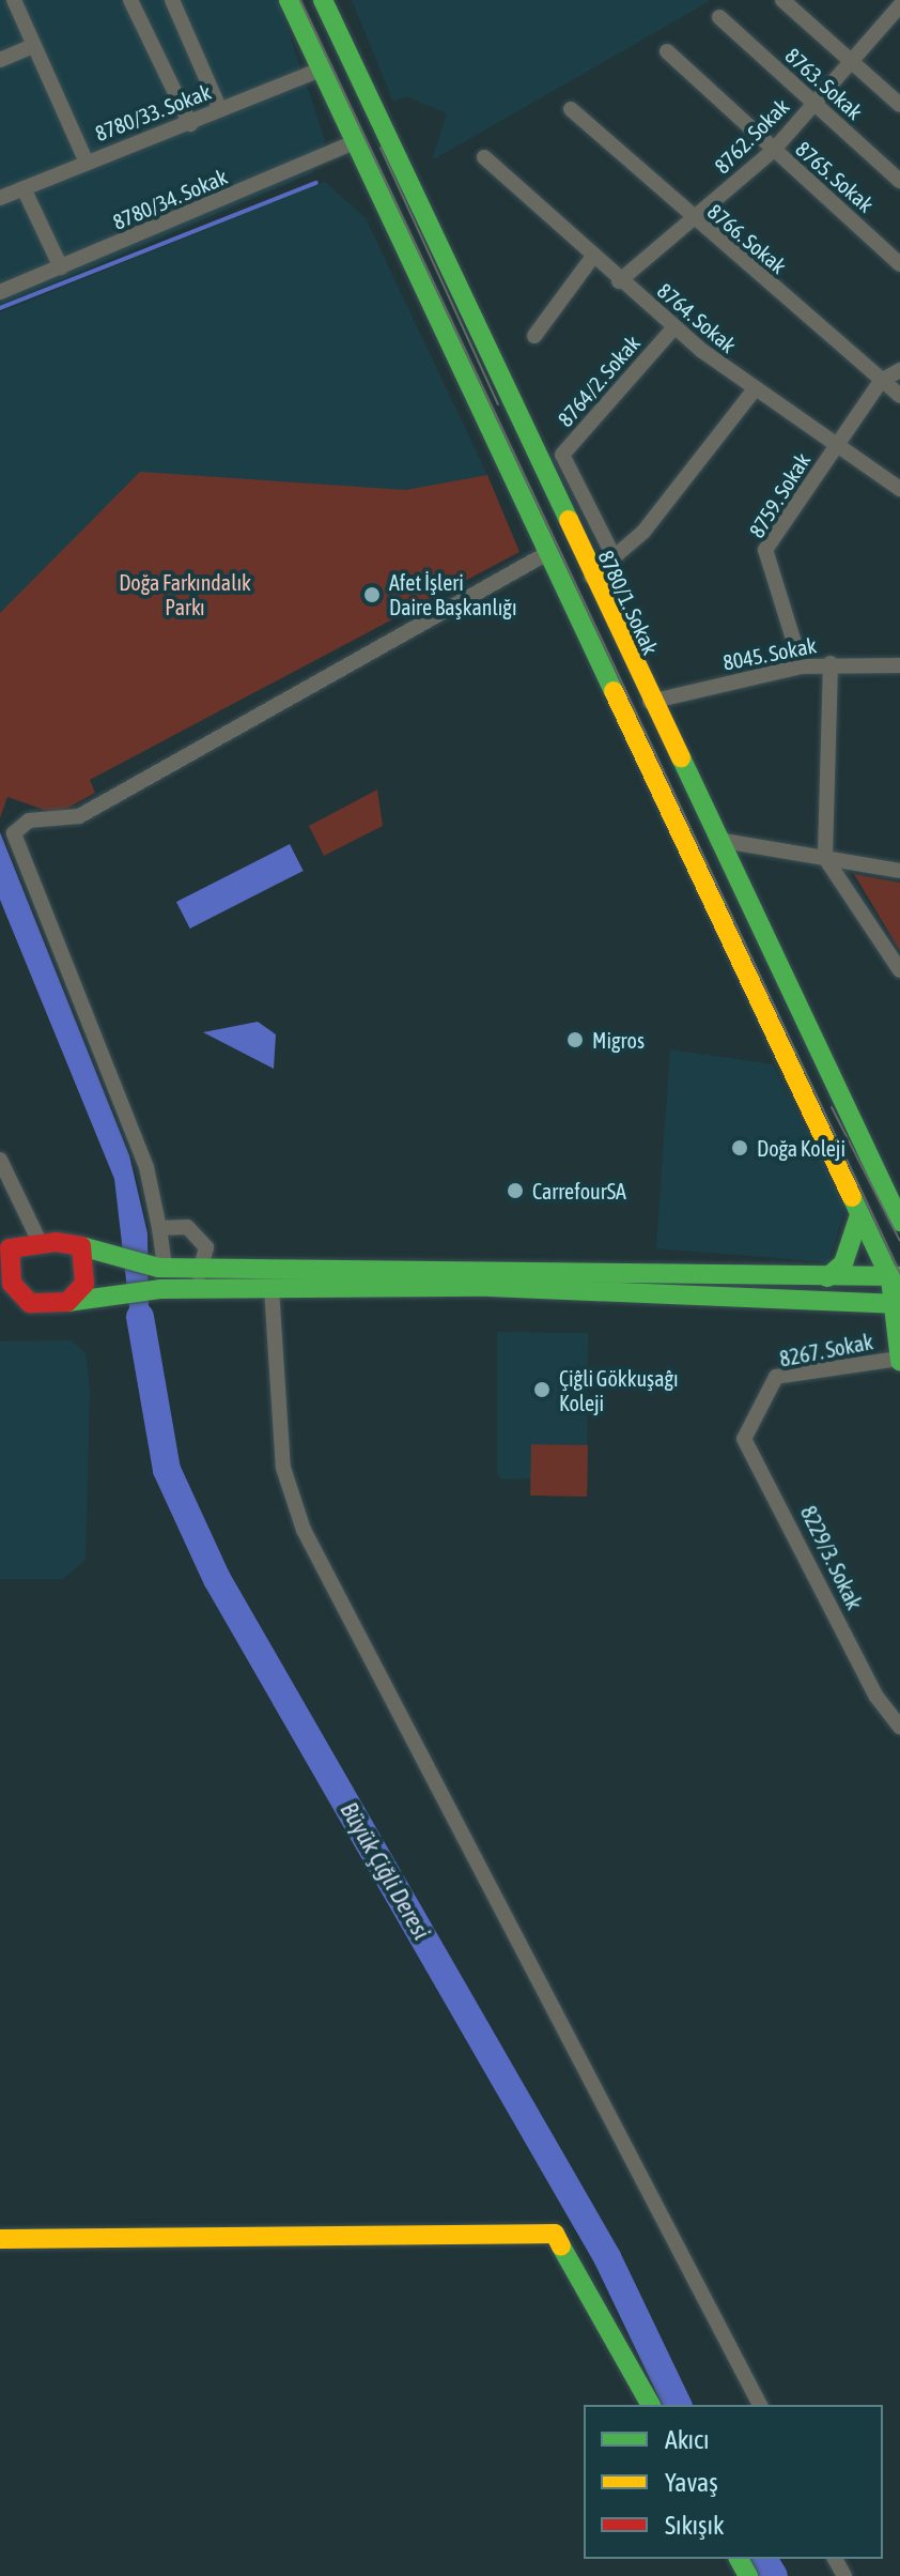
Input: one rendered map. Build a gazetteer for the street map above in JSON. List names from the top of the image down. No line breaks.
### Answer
{"streets":{"street":["8763. Sokak","8780/33. Sokak","8762. Sokak","8765. Sokak","8780/34. Sokak","8766. Sokak","8764. Sokak","8764/2. Sokak","8759. Sokak","8780/1. Sokak","8045. Sokak","8267. Sokak","8229/3. Sokak"]},"crossings":[["8763. Sokak","8762. Sokak"],["8762. Sokak","8765. Sokak"],["8762. Sokak","8766. Sokak"],["8762. Sokak","8764. Sokak"],["8766. Sokak","8759. Sokak"],["8764. Sokak","8764/2. Sokak"],["8764. Sokak","8759. Sokak"],["8759. Sokak","8045. Sokak"],["8780/1. Sokak","8045. Sokak"],["8267. Sokak","8229/3. Sokak"]],"water":["Büyük Çiğli Deresi"],"parks":["Doğa Farkındalık Parkı"],"places":["Afet İşleri Daire Başkanlığı","Migros","Doğa Koleji","CarrefourSA","Çiĝli Gökkuşaĝı Koleji"],"legend":["Akıcı","Yavaş","Sıkışık"]}
